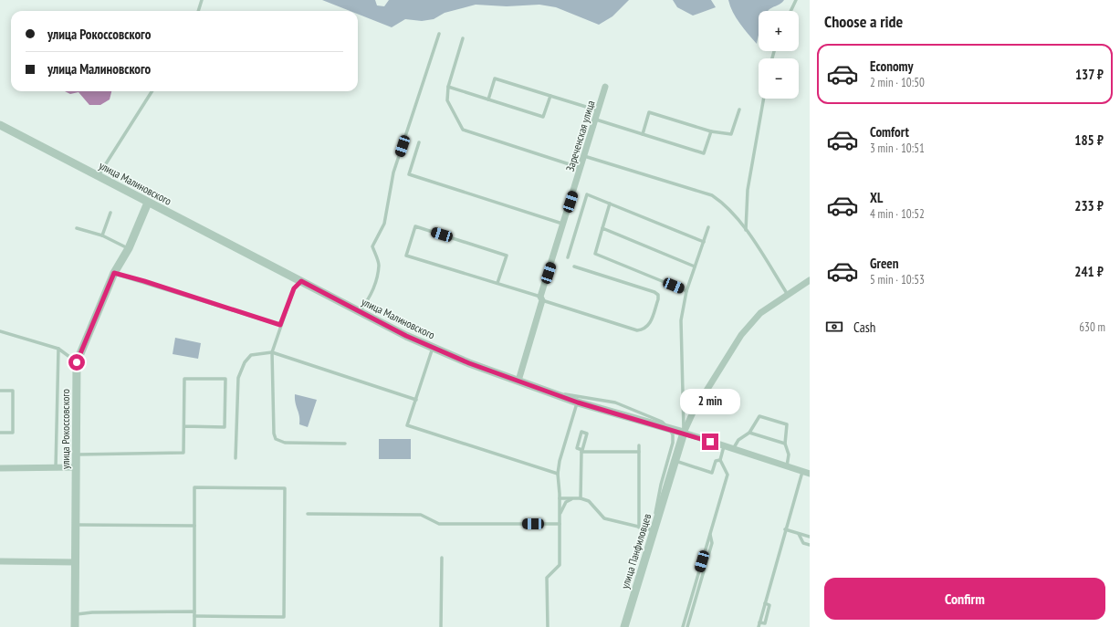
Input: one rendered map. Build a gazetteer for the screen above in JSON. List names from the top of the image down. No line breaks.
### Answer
{"streets":{"street":["Зареченская улица","улица Малиновского","улица Рокоссовского","улица Панфиловцев"]},"crossings":[["Зареченская улица","улица Малиновского"],["улица Малиновского","улица Рокоссовского"]],"page":{"heading":"Choose a ride","map_buttons":["+","−"],"banner":["улица Рокоссовского","улица Малиновского"],"list":[{"name":"Economy","note":"2 min · 10:50","value":"137 ₽"},{"name":"Comfort","note":"3 min · 10:51","value":"185 ₽"},{"name":"XL","note":"4 min · 10:52","value":"233 ₽"},{"name":"Green","note":"5 min · 10:53","value":"241 ₽"}],"pay":["Cash","630 m"],"bubble":"2 min","buttons":"Confirm"}}
